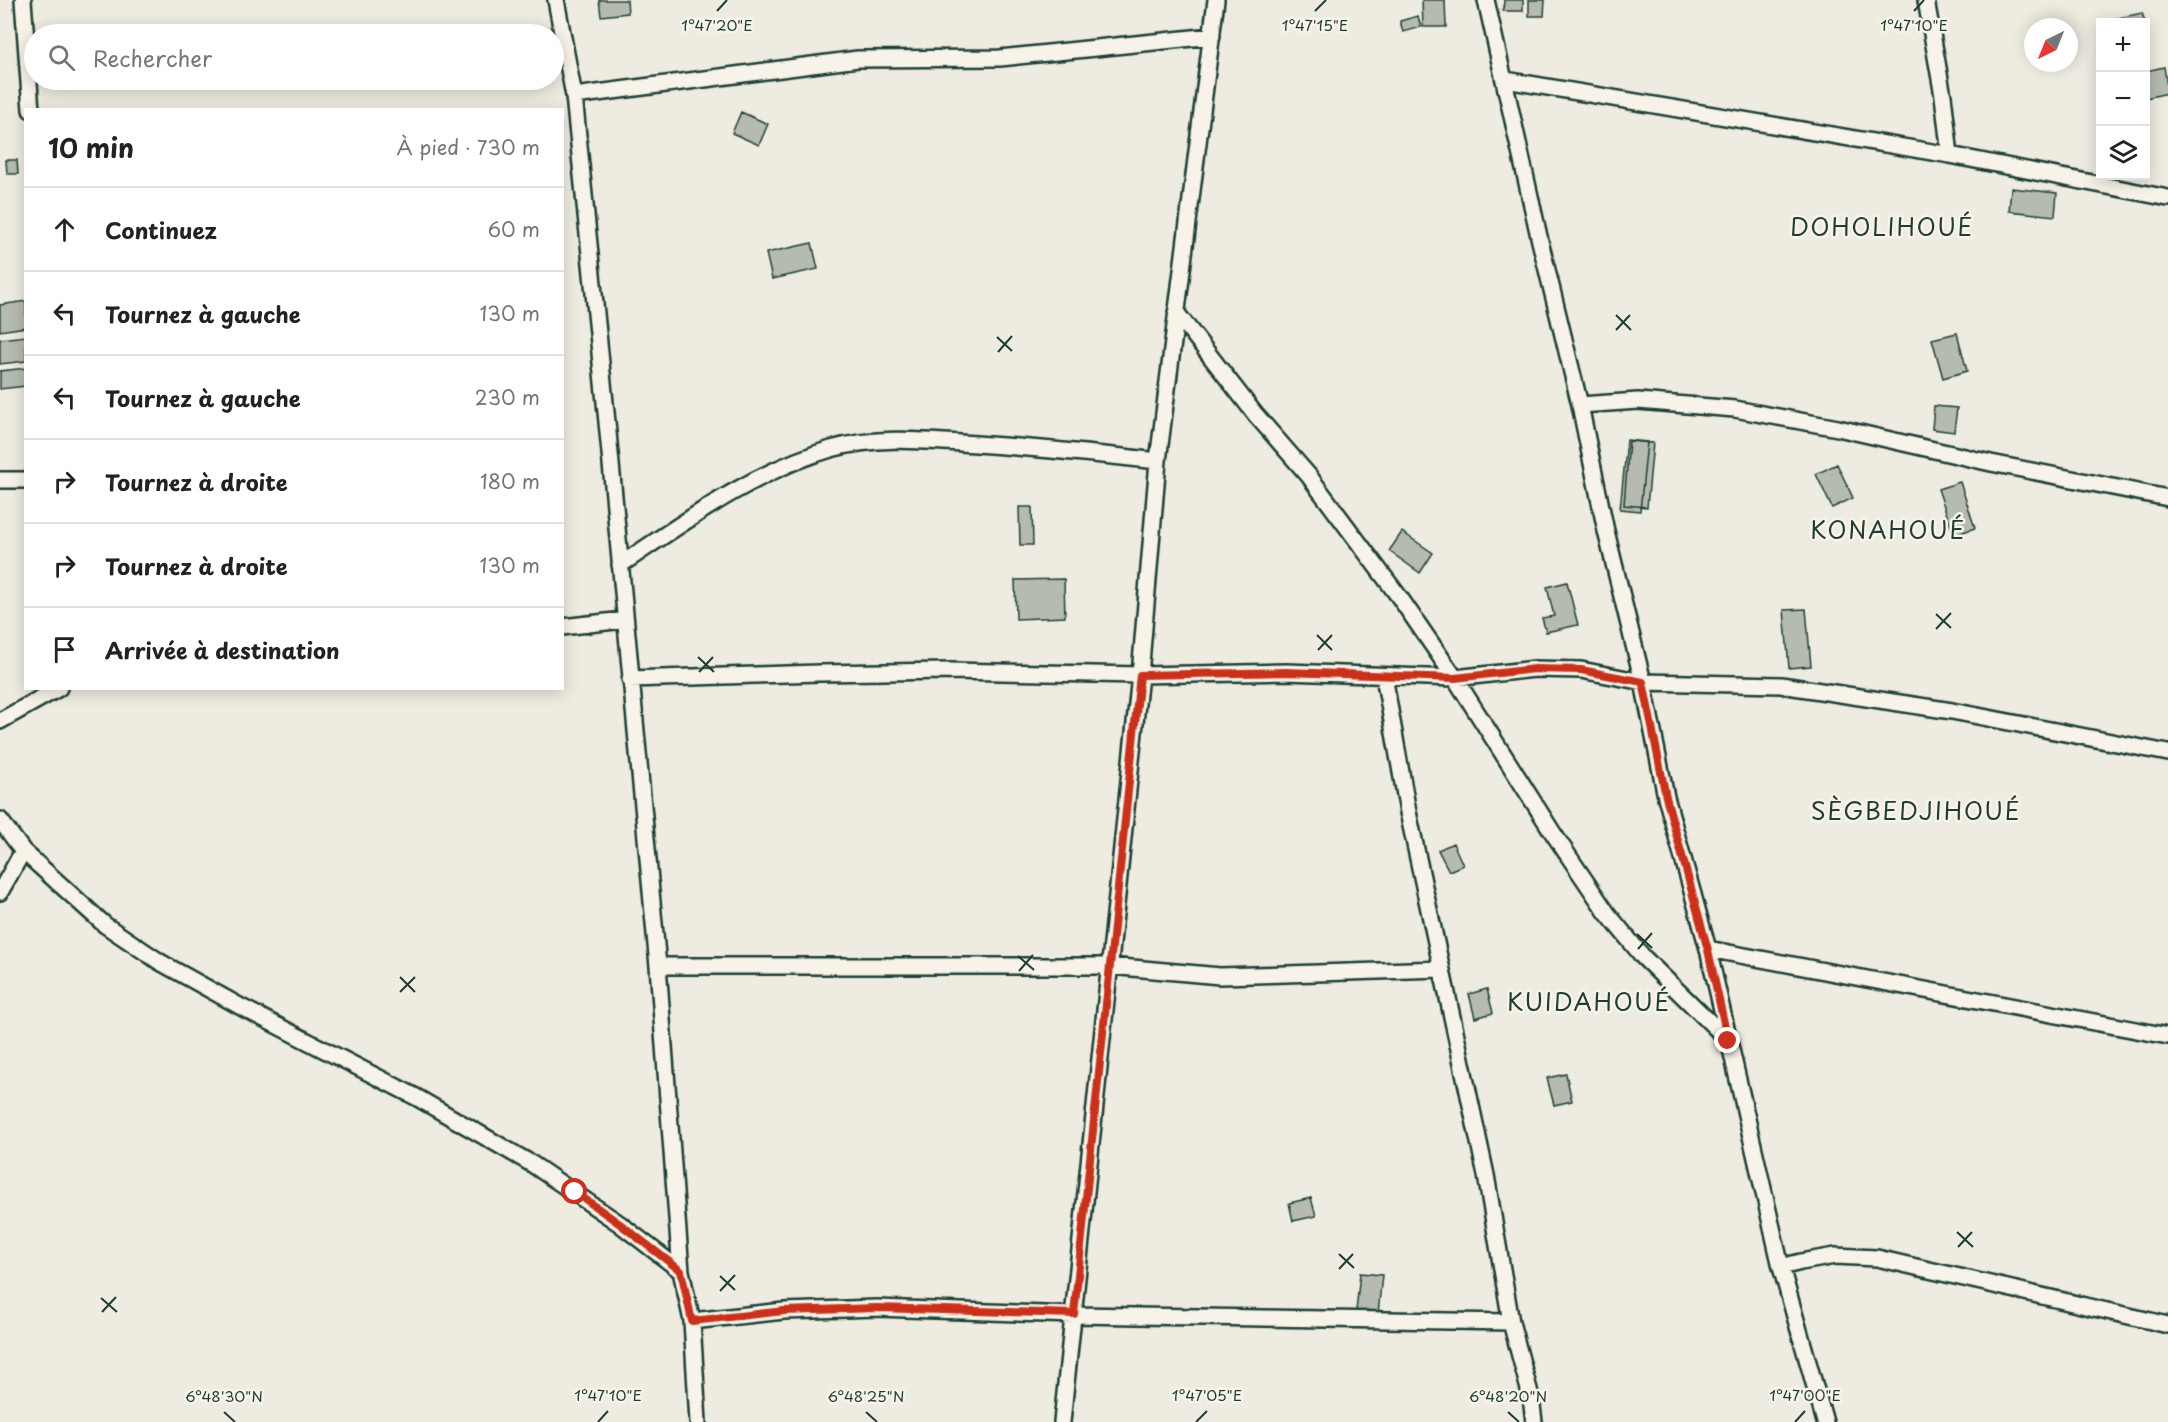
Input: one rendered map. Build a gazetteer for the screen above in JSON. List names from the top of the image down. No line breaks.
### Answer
{"districts":["DOHOLIHOUÉ","KONAHOUÉ","SÈGBEDJIHOUÉ","KUIDAHOUÉ"],"north":"bottom left","page":{"map_buttons":["+","−"],"search":"Rechercher","heading":["10 min","À pied · 730 m"],"list":[["Continuez","60 m"],["Tournez à gauche","130 m"],["Tournez à gauche","230 m"],["Tournez à droite","180 m"],["Tournez à droite","130 m"],"Arrivée à destination"]},"coordinates":["1°47'20\"E","1°47'15\"E","1°47'10\"E","1°47'05\"E","1°47'00\"E","6°48'30\"N","6°48'25\"N","6°48'20\"N"]}
